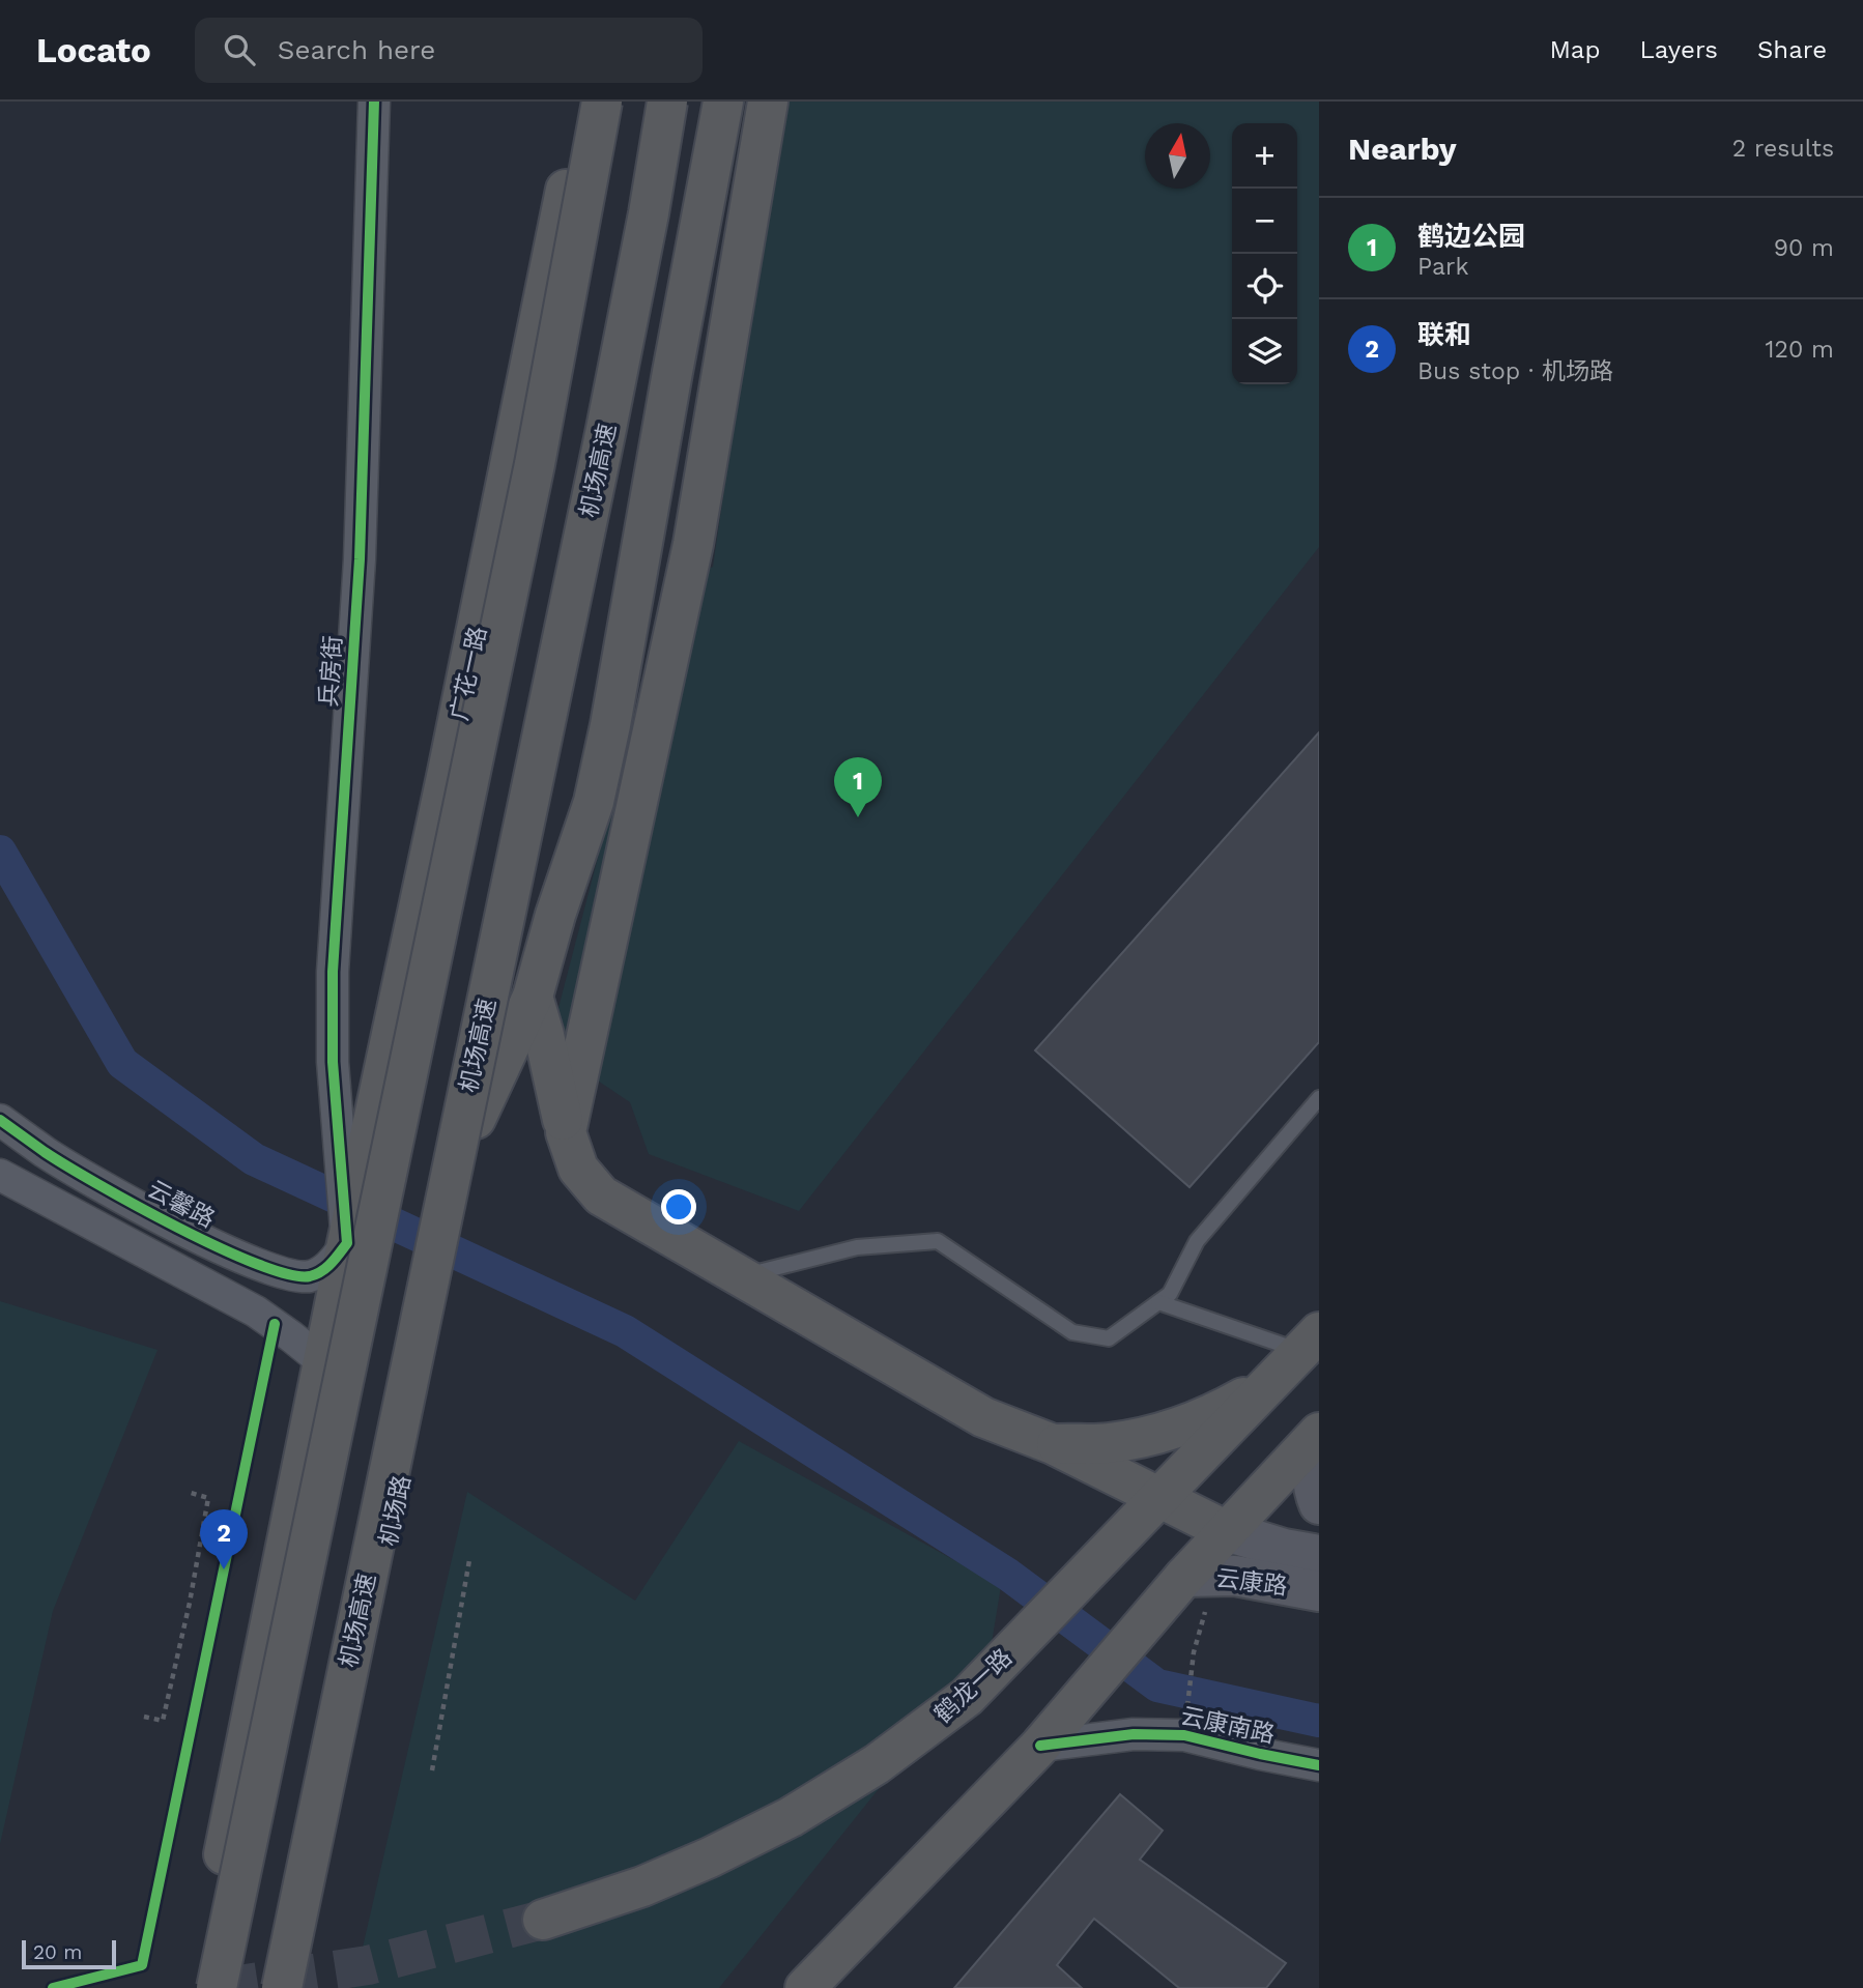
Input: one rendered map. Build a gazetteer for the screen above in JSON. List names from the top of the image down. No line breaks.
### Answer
{"streets":{"highway":["机场高速","广花一路","机场路","鹤龙一路"],"street":["兵房街","云馨路","云康路","云康南路"]},"crossings":[["兵房街","广花一路"],["广花一路","云馨路"]],"scale_bar":"20 m","north":"top","page":{"header":"Locato","search":"Search here","nav":["Map","Layers","Share"],"heading":["Nearby","2 results"],"map_buttons":["+","−"],"list":[{"mark":"1","name":"鹤边公园","note":"Park","value":"90 m"},{"mark":"2","name":"联和","note":"Bus stop · 机场路","value":"120 m"}],"pins":["1","2"],"scale":"20 m"}}
